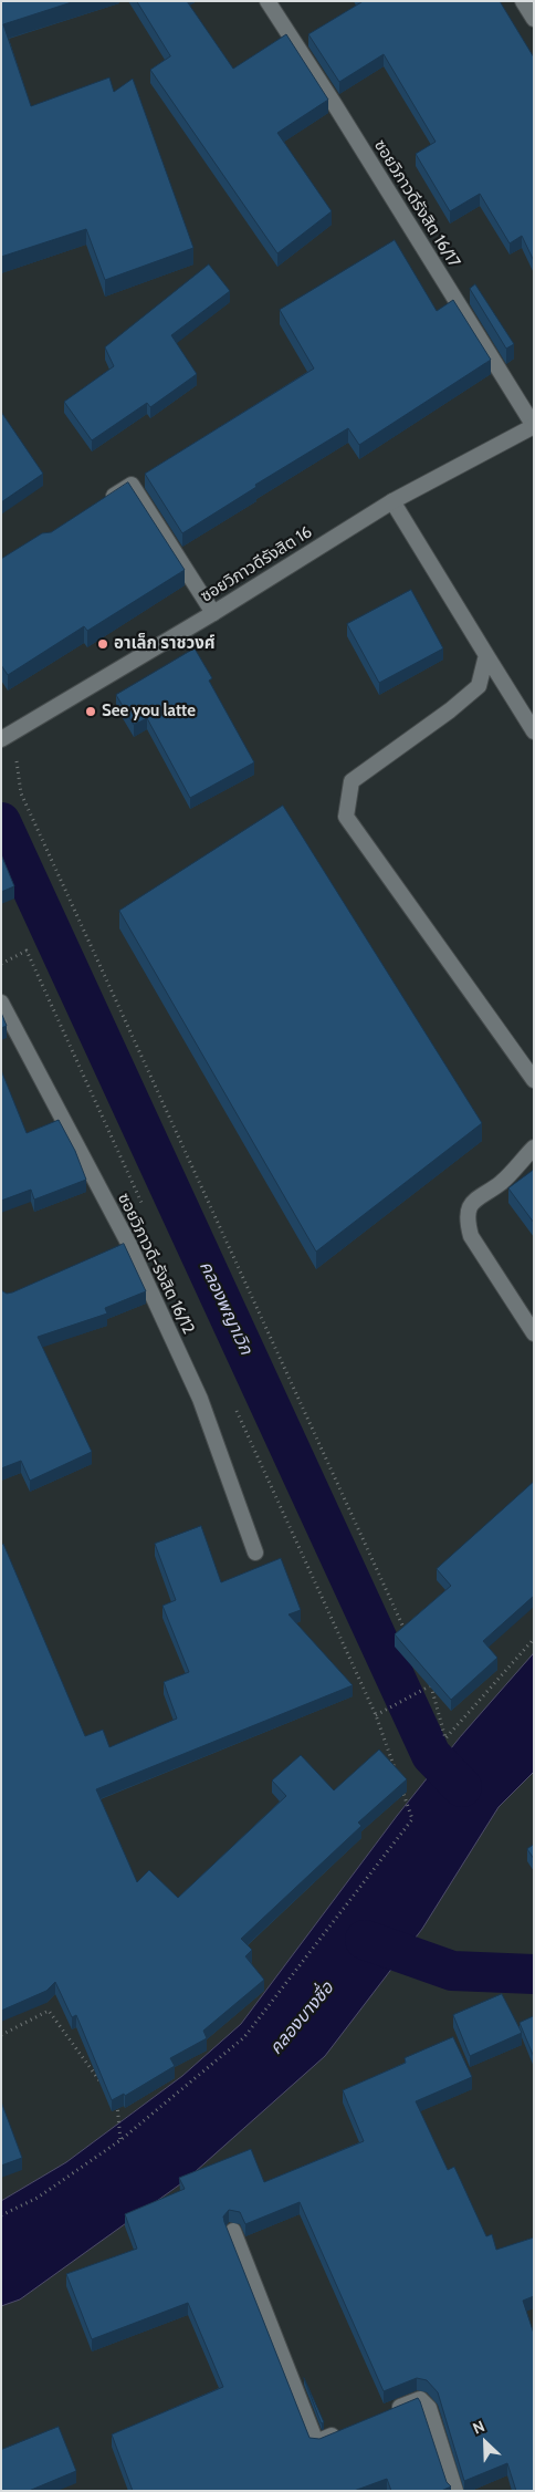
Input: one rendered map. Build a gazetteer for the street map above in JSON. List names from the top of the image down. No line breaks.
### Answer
{"streets":{"street":["ซอยวิภาวดีรังสิต 16/17","ซอยวิภาวดีรังสิต 16","ซอยวิภาวดี-รังสิต 16/12"]},"crossings":[["ซอยวิภาวดีรังสิต 16/17","ซอยวิภาวดีรังสิต 16"]],"water":["คลองพญาเวิก","คลองบางซื่อ"],"places":["อาเล็ก ราชวงศ์","See you latte"],"north":"top left"}
